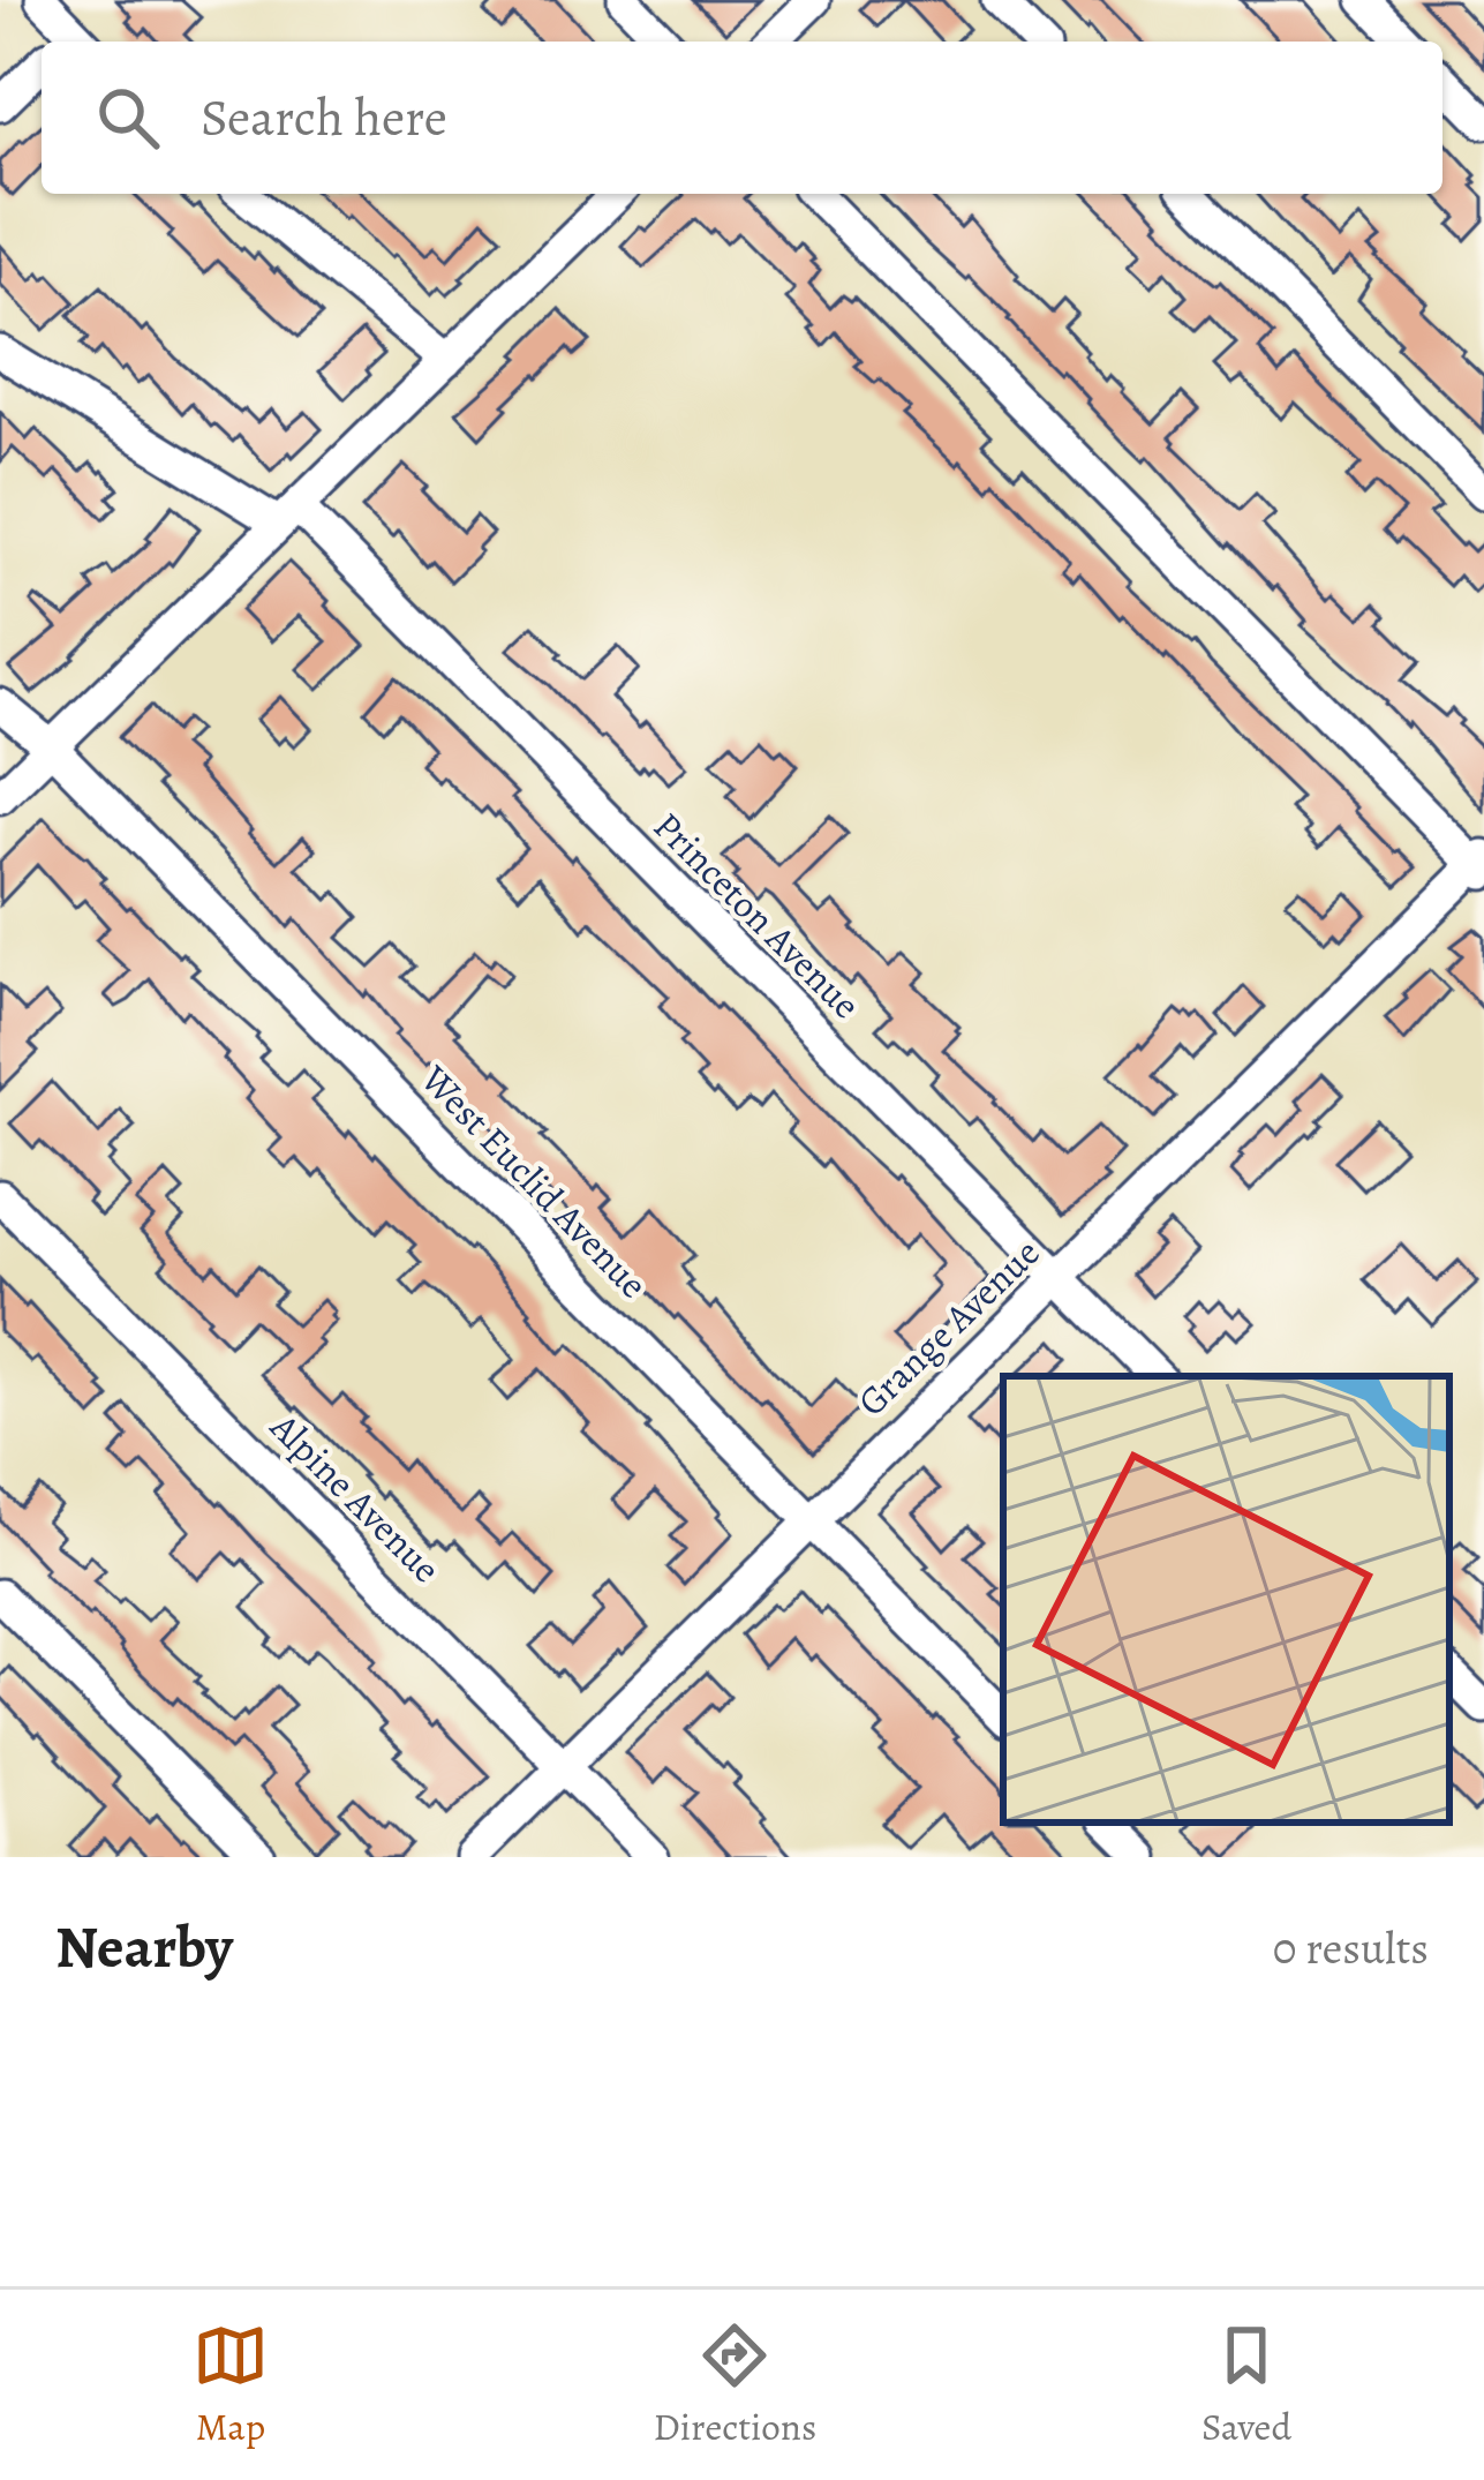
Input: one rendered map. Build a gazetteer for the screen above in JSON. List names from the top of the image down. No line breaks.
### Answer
{"streets":{"street":["Princeton Avenue","West Euclid Avenue","Grange Avenue","Alpine Avenue"]},"crossings":[["Princeton Avenue","Grange Avenue"],["West Euclid Avenue","Grange Avenue"],["Grange Avenue","Alpine Avenue"]],"page":{"search":"Search here","heading":["Nearby","0 results"],"nav":["Map","Directions","Saved"]}}
